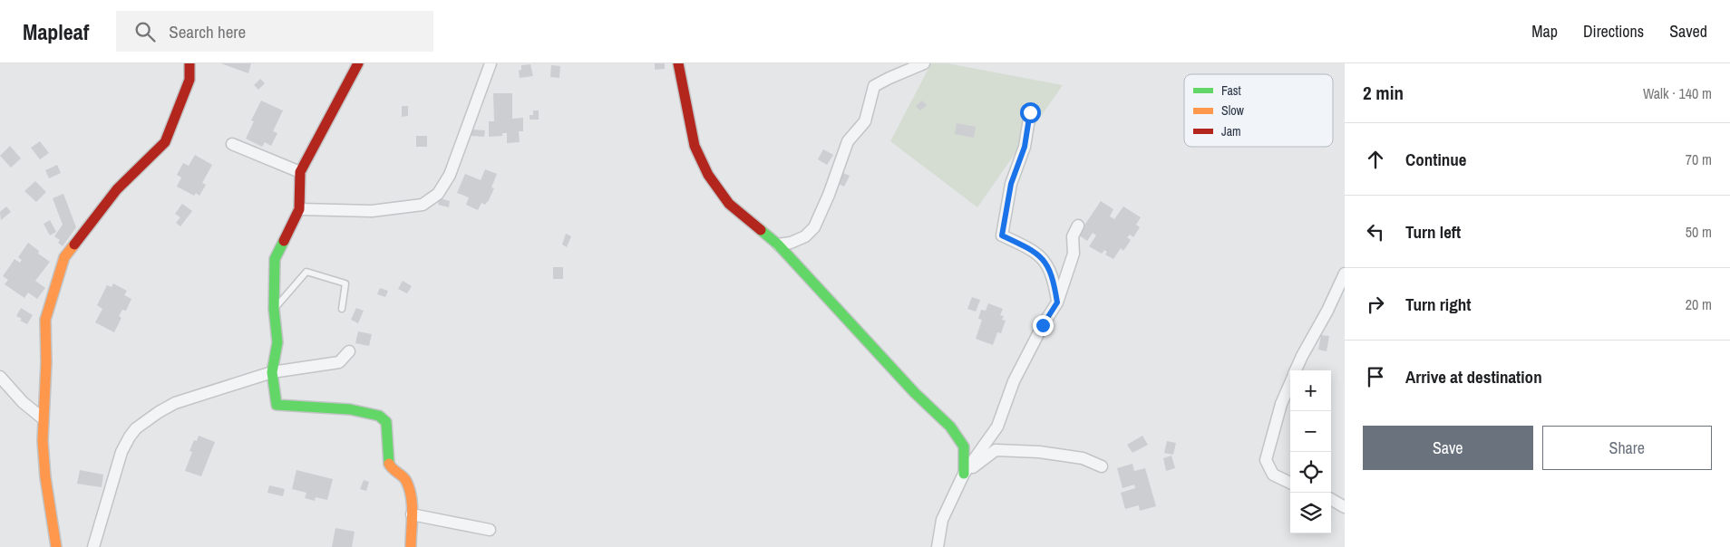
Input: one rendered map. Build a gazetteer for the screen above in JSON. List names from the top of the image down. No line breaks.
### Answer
{"legend":["Fast","Slow","Jam"],"page":{"header":"Mapleaf","search":"Search here","nav":["Map","Directions","Saved"],"heading":["2 min","Walk · 140 m"],"list":[["Continue","70 m"],["Turn left","50 m"],["Turn right","20 m"],"Arrive at destination"],"map_buttons":["+","−"],"buttons":["Save","Share"]}}
